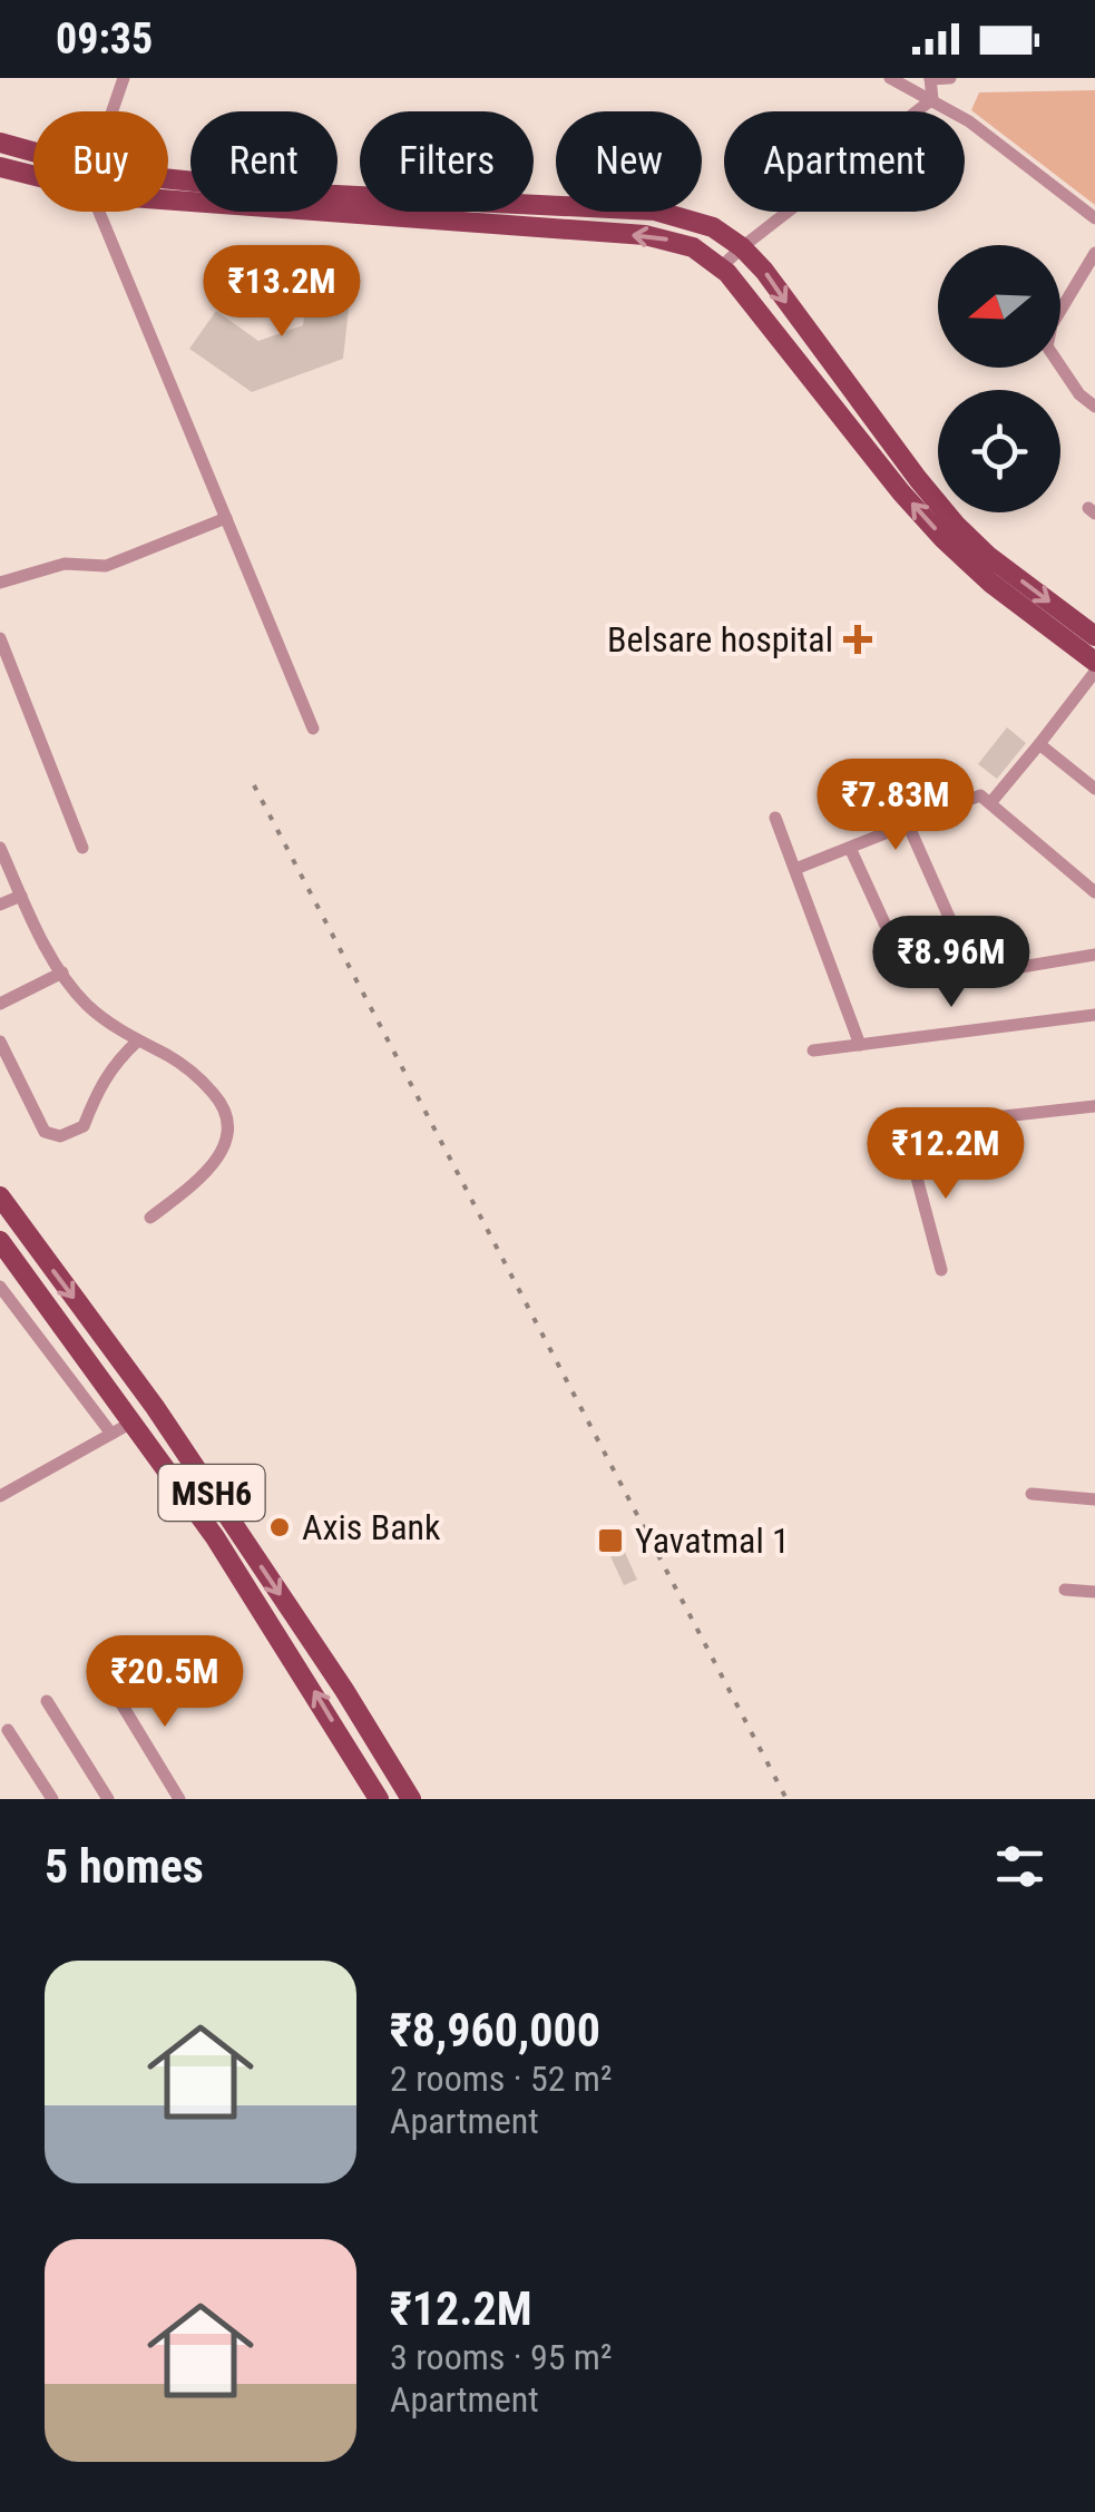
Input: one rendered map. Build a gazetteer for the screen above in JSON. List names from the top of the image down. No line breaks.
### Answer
{"streets":{"main road":["MSH6"]},"places":{"health":["Belsare hospital"],"other":["Axis Bank"],"transit":["Yavatmal 1"]},"north":"left","page":{"status":"09:35","chip":["Buy","Rent","Filters","New","Apartment"],"price":["₹13.2M","₹7.83M","₹8.96M","₹12.2M","₹20.5M"],"heading":"5 homes","list":[{"name":"₹8,960,000","note":"2 rooms · 52 m² · Apartment"},{"name":"₹12.2M","note":"3 rooms · 95 m² · Apartment"}]}}
